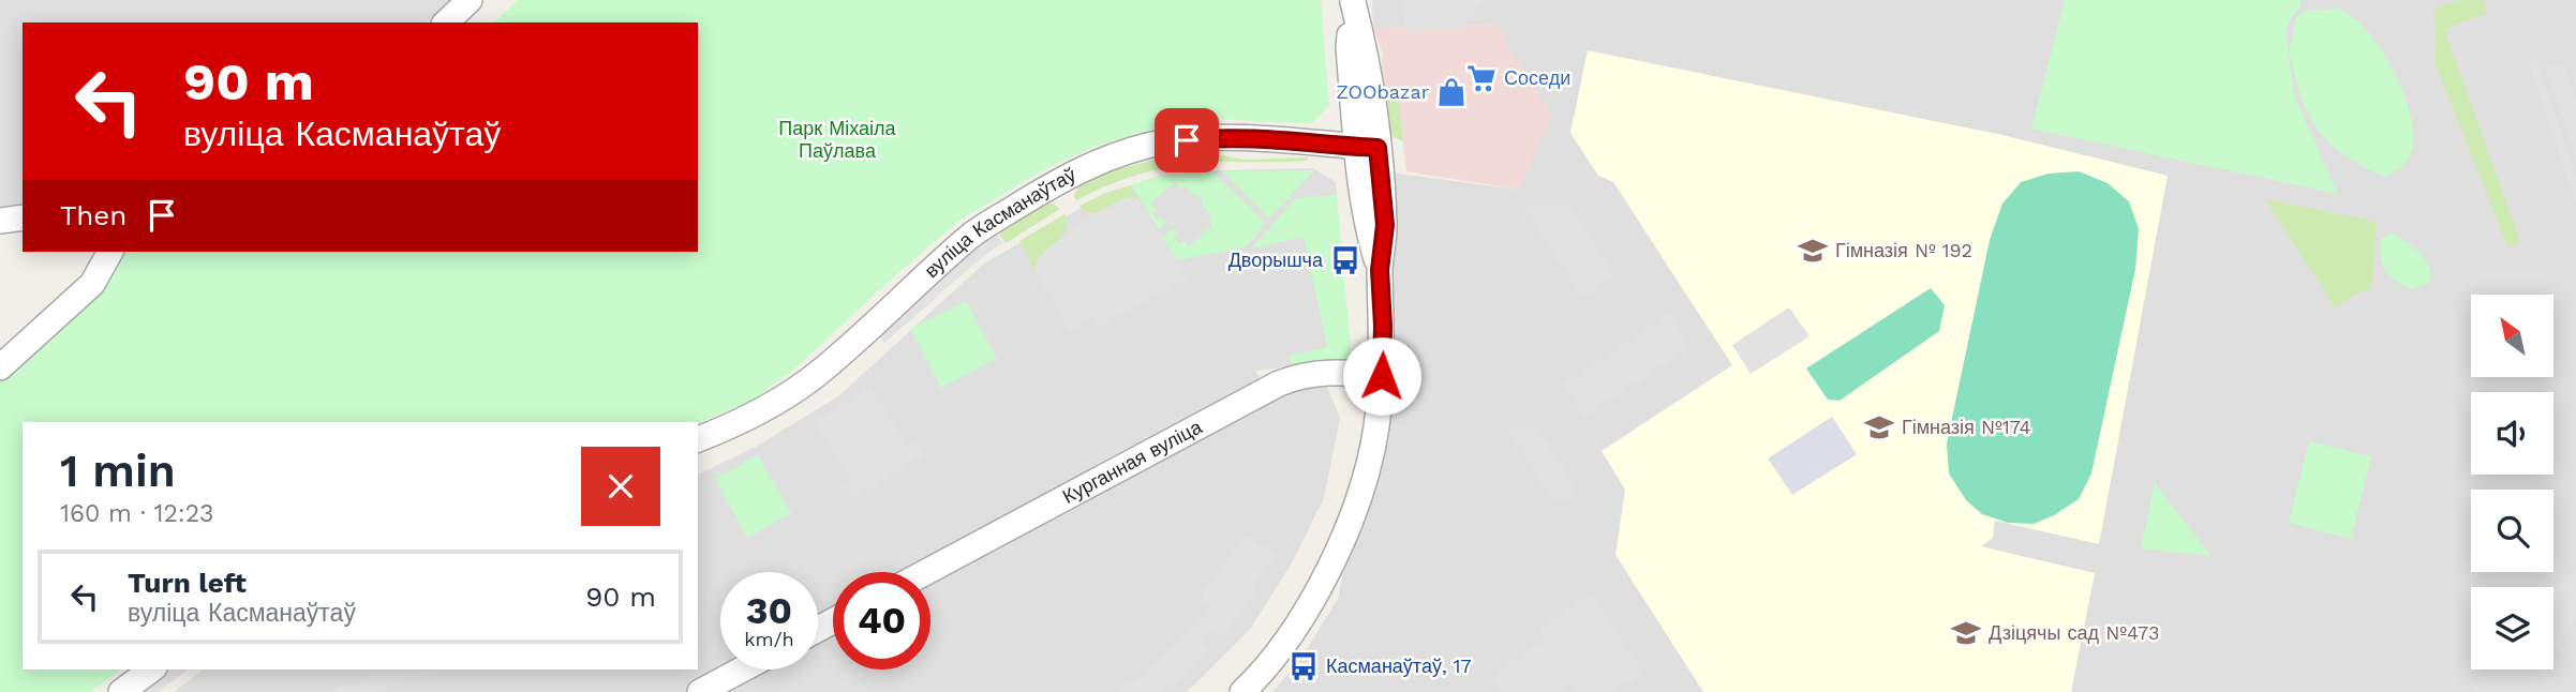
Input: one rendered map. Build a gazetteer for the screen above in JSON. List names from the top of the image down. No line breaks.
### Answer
{"streets":{"street":["вуліца Касманаўтаў","Курганная вуліца"]},"parks":["Парк Міхаіла Паўлава"],"places":{"supermarket":["Соседи"],"shop":["ZOObazar"],"school or university":["Гімназія № 192","Гімназія №174","Дзіцячы сад №473"],"bus stop":["Дворышча","Касманаўтаў, 17"]},"north":"top left","page":{"turn":["90 m","вуліца Касманаўтаў"],"then":"Then","heading":["1 min","160 m · 12:23"],"list":[{"name":"Turn left","note":"вуліца Касманаўтаў","value":"90 m"}],"speed":"30 km/h","limit":"40"}}
